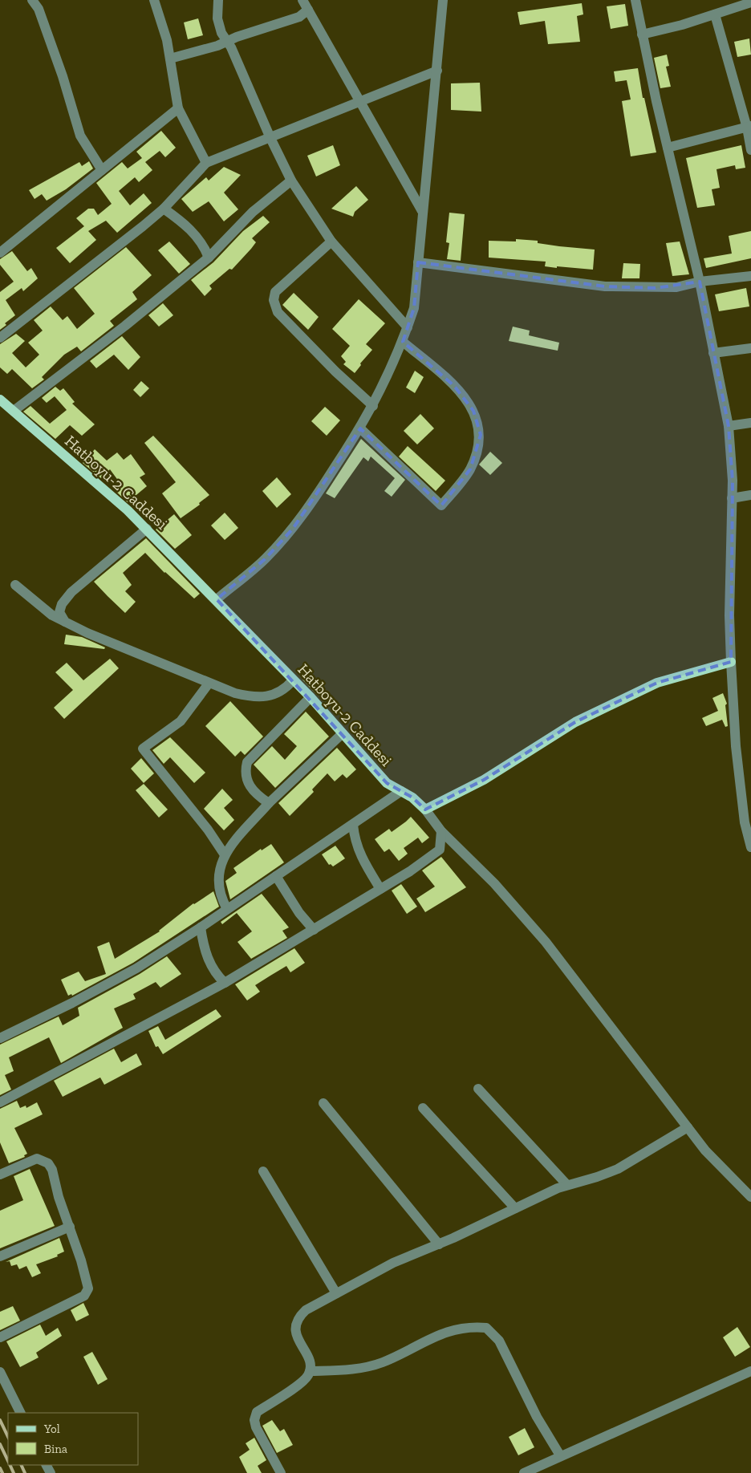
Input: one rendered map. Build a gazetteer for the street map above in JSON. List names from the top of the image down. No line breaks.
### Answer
{"streets":{"main road":["Hatboyu-2 Caddesi"]},"legend":["Yol","Bina"]}
